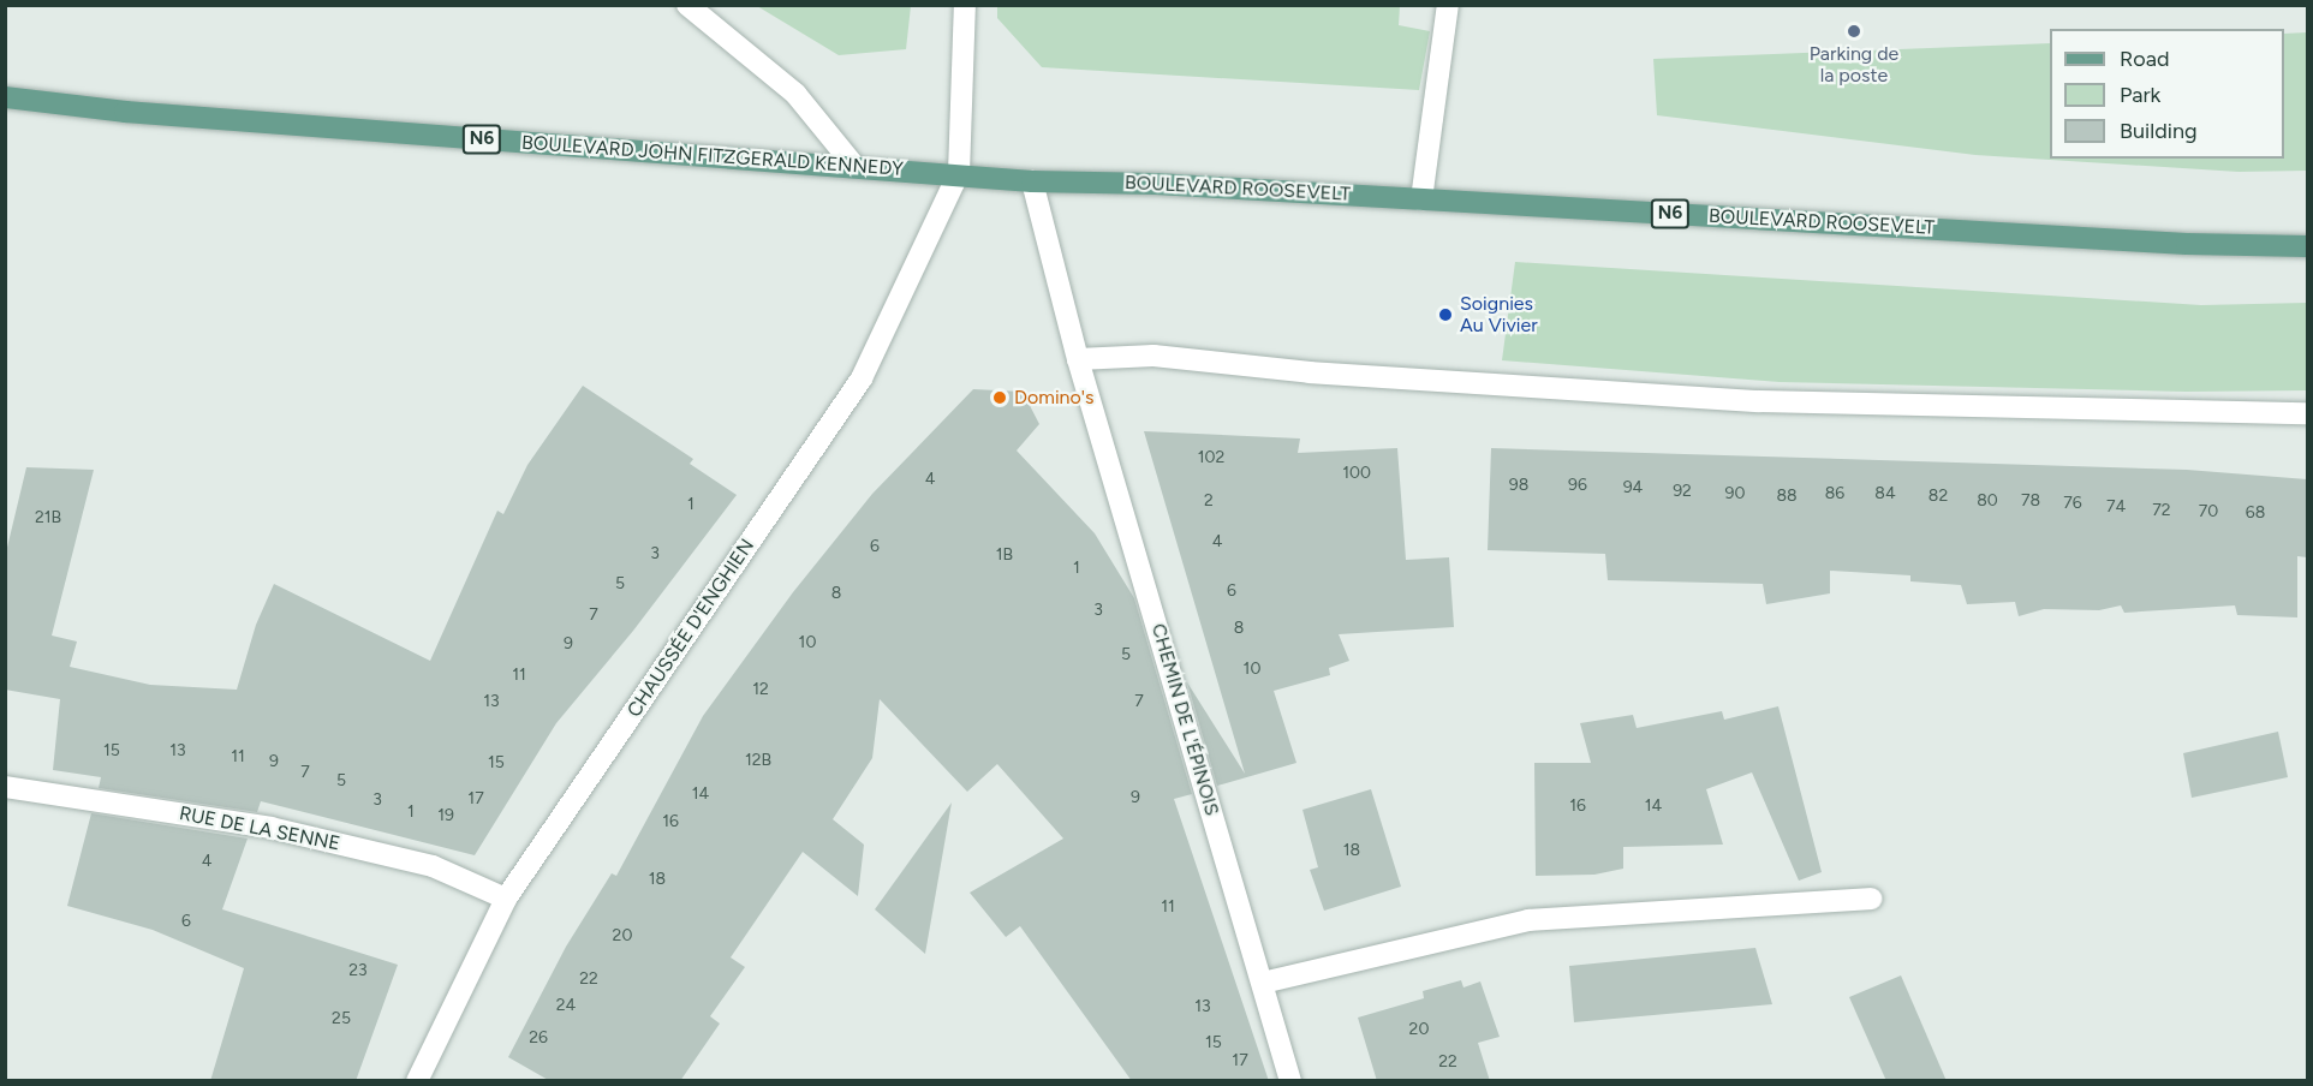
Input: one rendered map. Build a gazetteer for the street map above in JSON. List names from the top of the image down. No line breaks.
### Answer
{"streets":{"main road":["N6","BOULEVARD JOHN FITZGERALD KENNEDY","BOULEVARD ROOSEVELT"],"street":["CHAUSSÉE D'ENGHIEN","CHEMIN DE L'ÉPINOIS","RUE DE LA SENNE"]},"crossings":[["BOULEVARD JOHN FITZGERALD KENNEDY","BOULEVARD ROOSEVELT"],["BOULEVARD JOHN FITZGERALD KENNEDY","CHAUSSÉE D'ENGHIEN"],["BOULEVARD JOHN FITZGERALD KENNEDY","CHEMIN DE L'ÉPINOIS"],["BOULEVARD ROOSEVELT","CHEMIN DE L'ÉPINOIS"],["CHAUSSÉE D'ENGHIEN","RUE DE LA SENNE"]],"places":["Parking de la poste","Soignies Au Vivier","Domino's"],"house_numbers":["102","100","4","98","96","94","92","90","86","84","88","82","2","80","78","76","1","74","72","70","68","21B","4","6","3","1B","1","5","6","8","3","7","8","10","9","5","10","11","12","13","7","15","13","11","12B","9","15","7","5","14","9","17","3","16","14","1","19","16","18","4","18","11","6","20","23","22","24","13","25","20","26","15","17","22"],"legend":["Road","Park","Building"]}
